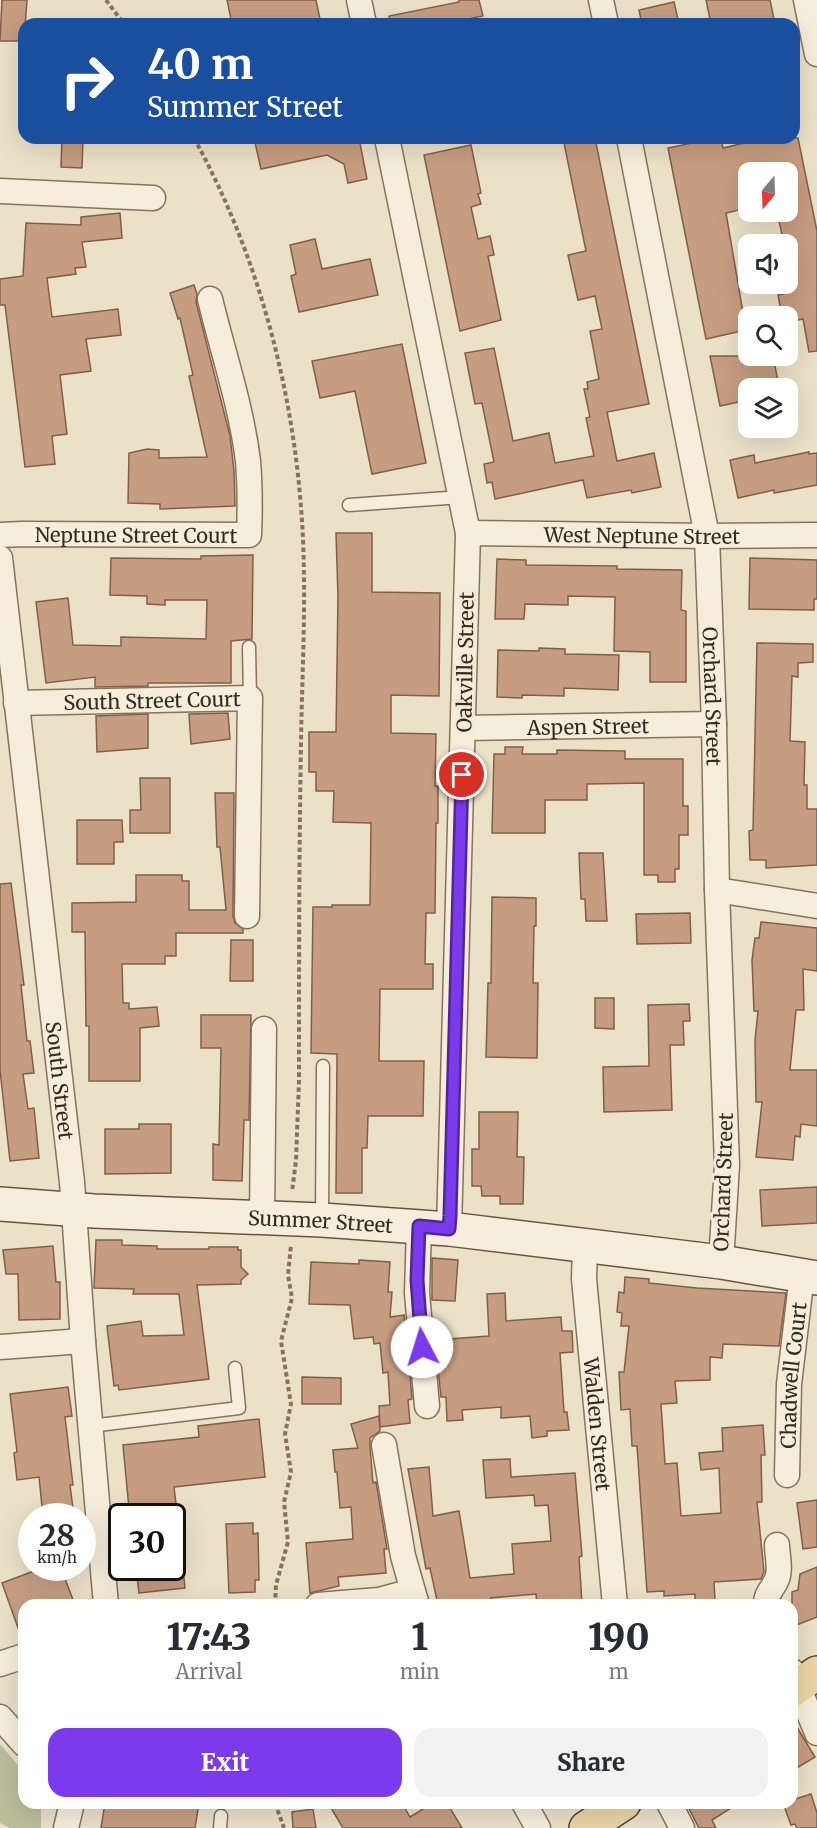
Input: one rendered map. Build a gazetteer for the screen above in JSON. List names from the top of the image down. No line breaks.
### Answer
{"streets":{"main road":["Summer Street"],"street":["Neptune Street Court","West Neptune Street","Oakville Street","Orchard Street","South Street Court","Aspen Street","South Street","Chadwell Court","Walden Street"]},"crossings":[["West Neptune Street","Oakville Street"],["West Neptune Street","Orchard Street"],["Oakville Street","Aspen Street"],["Oakville Street","Summer Street"],["Orchard Street","Aspen Street"],["Orchard Street","Summer Street"],["South Street Court","South Street"],["South Street","Summer Street"],["Summer Street","Chadwell Court"],["Summer Street","Walden Street"]],"north":"bottom","page":{"turn":["40 m","Summer Street"],"speed":"28 km/h","limit":"30","eta":["17:43","Arrival","1","min","190","m"],"buttons":["Exit","Share"]}}
